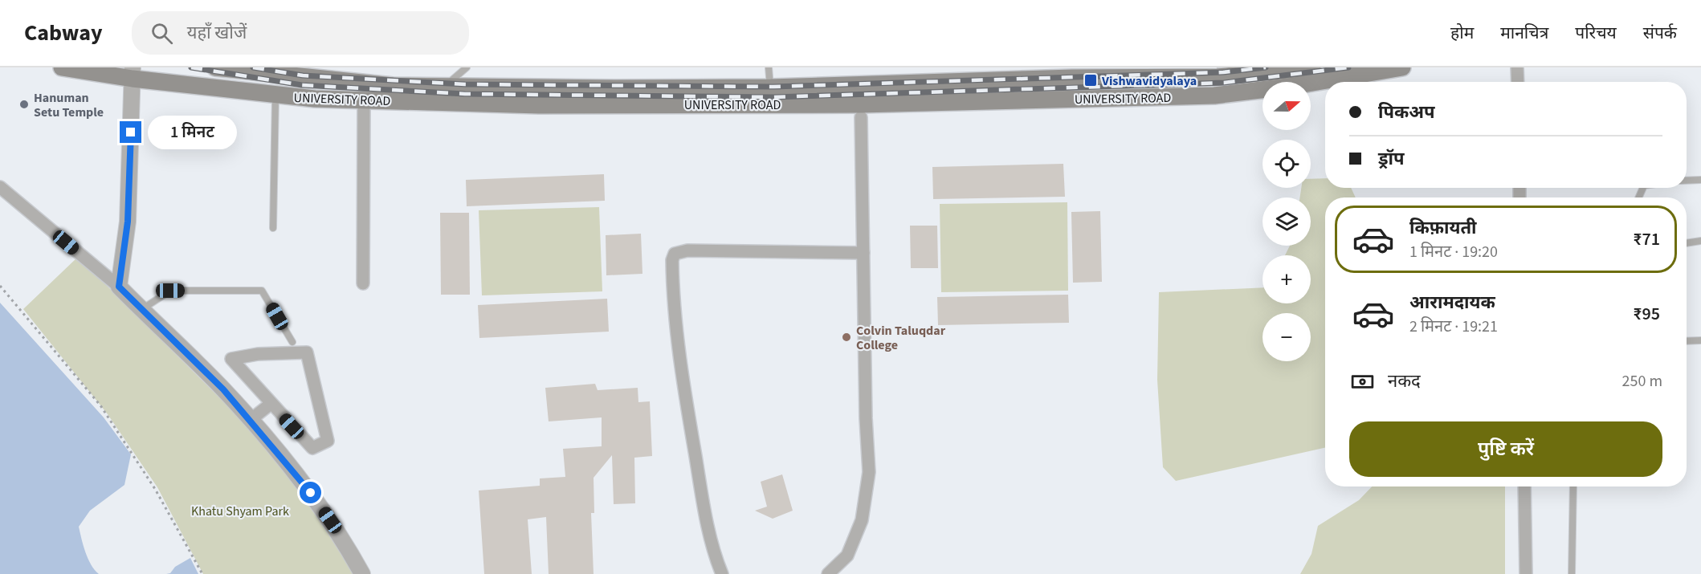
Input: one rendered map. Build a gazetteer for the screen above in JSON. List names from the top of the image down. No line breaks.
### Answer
{"streets":{"main road":["UNIVERSITY ROAD"]},"parks":["Khatu Shyam Park"],"places":{"transit":["Vishwavidyalaya"],"other":["Hanuman Setu Temple","Colvin Taluqdar College"]},"north":"right","page":{"header":"Cabway","search":"यहाँ खोजें","nav":["होम","मानचित्र","परिचय","संपर्क"],"map_buttons":["+","−"],"banner":["पिकअप","ड्रॉप"],"bubble":"1 मिनट","list":[{"name":"किफ़ायती","note":"1 मिनट · 19:20","value":"₹71"},{"name":"आरामदायक","note":"2 मिनट · 19:21","value":"₹95"}],"pay":["नकद","250 m"],"buttons":"पुष्टि करें"}}
